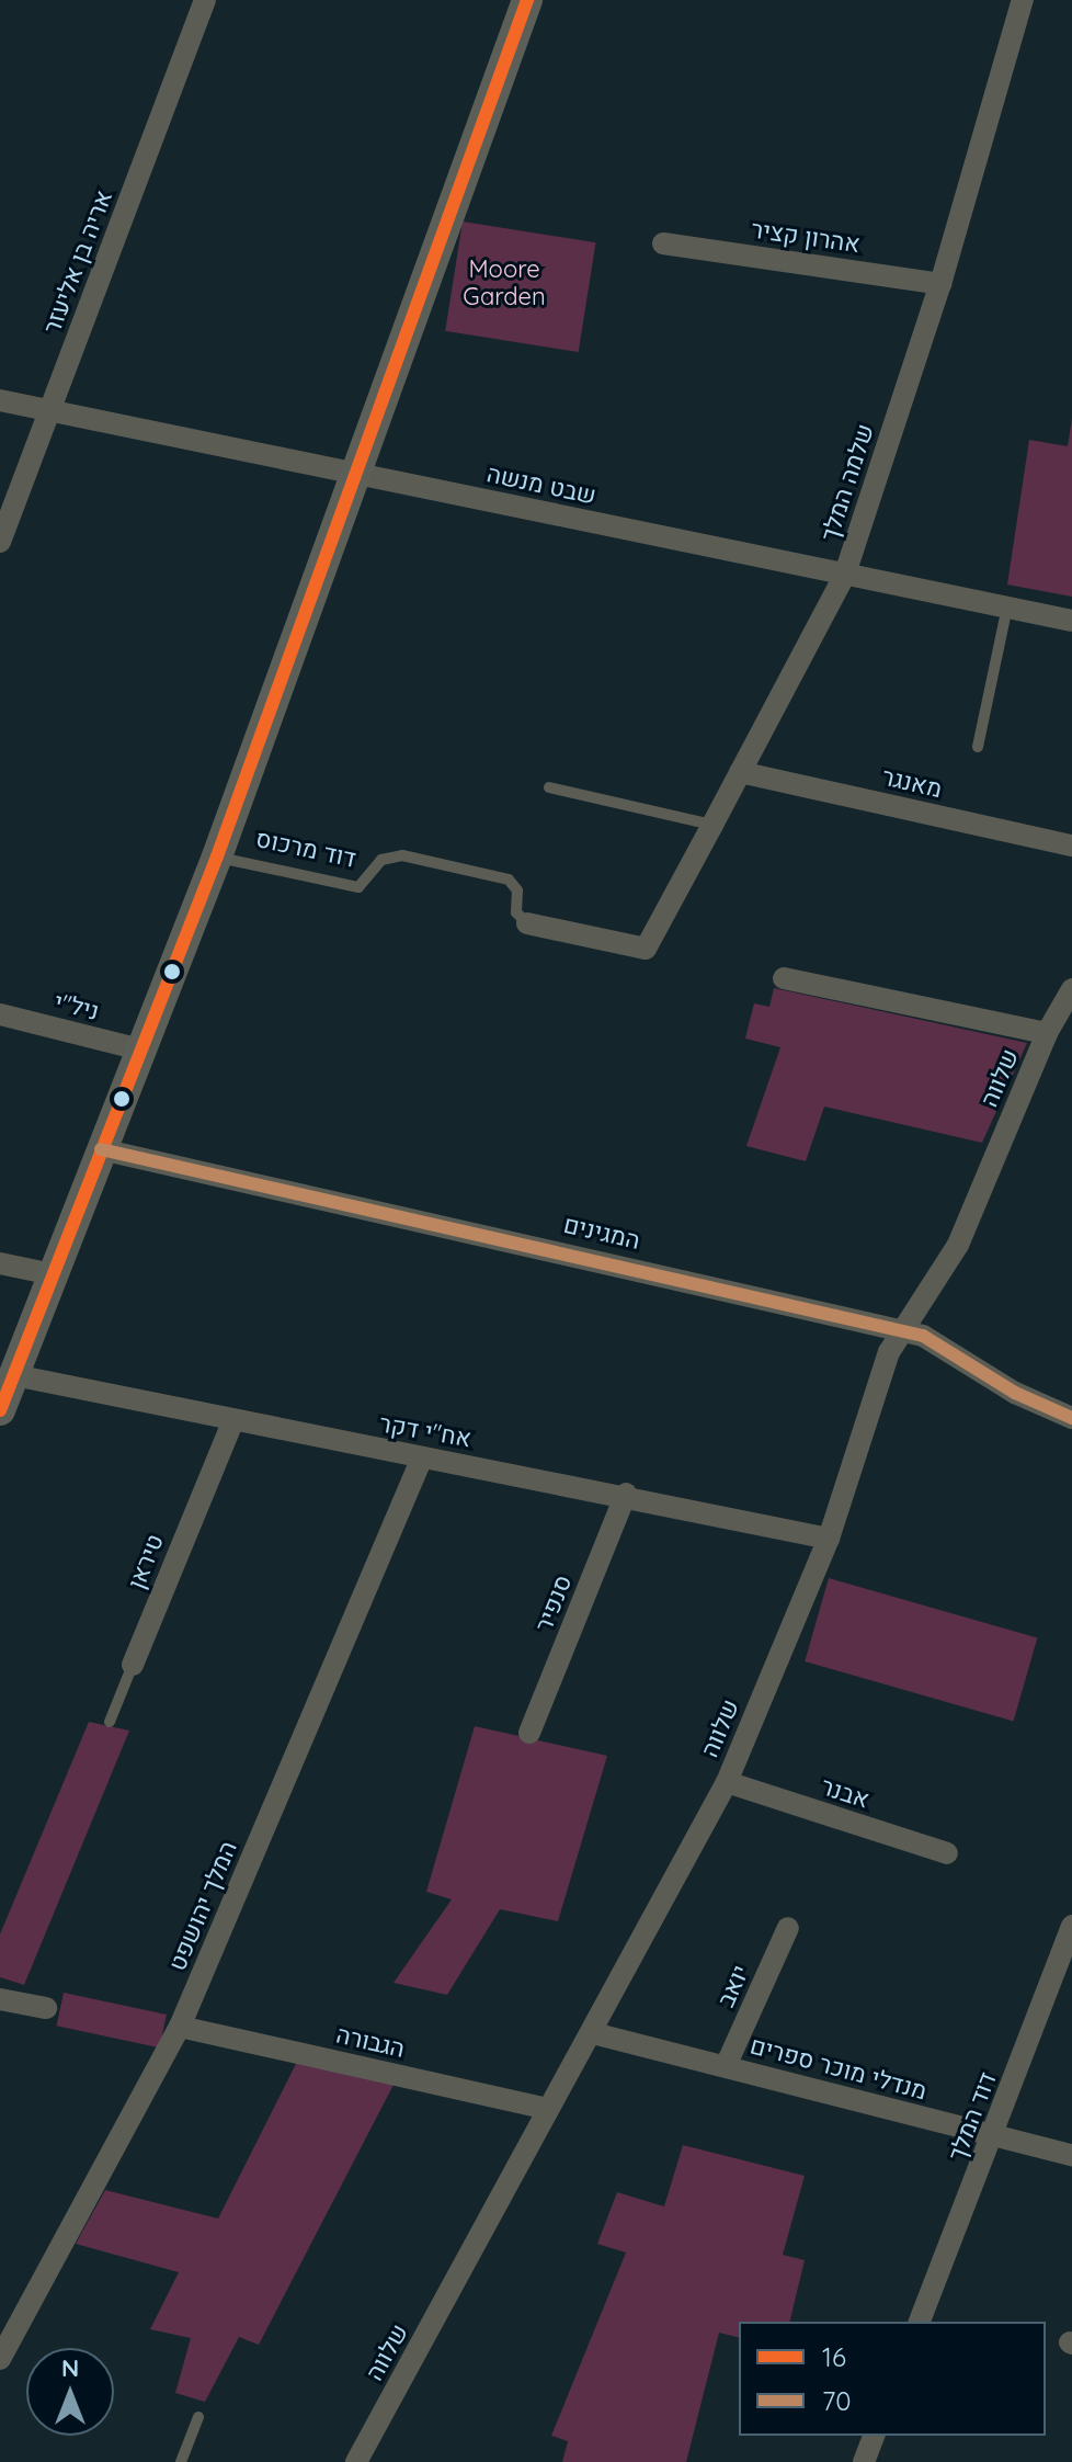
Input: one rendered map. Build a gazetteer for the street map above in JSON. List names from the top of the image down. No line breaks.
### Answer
{"streets":{"street":["אהרון קציר","אריה בן אליעזר","שלמה המלך","שבט מנשה","מאנגר","דוד מרכוס","ניל\"י","שלווה","המגינים","אח\"י דקר","טיראן","סנפיר","אבנר","המלך יהושפט","יואב","הגבורה","מנדלי מוכר ספרים","דוד המלך"]},"crossings":[["אהרון קציר","שלמה המלך"],["אריה בן אליעזר","שבט מנשה"],["שלמה המלך","שבט מנשה"],["שלמה המלך","מאנגר"],["שלמה המלך","דוד מרכוס"],["שלווה","המגינים"],["שלווה","אח\"י דקר"],["שלווה","אבנר"],["שלווה","הגבורה"],["שלווה","מנדלי מוכר ספרים"],["אח\"י דקר","טיראן"],["אח\"י דקר","סנפיר"],["אח\"י דקר","המלך יהושפט"],["המלך יהושפט","הגבורה"],["יואב","מנדלי מוכר ספרים"],["מנדלי מוכר ספרים","דוד המלך"]],"parks":["Moore Garden"],"lines":["transit line 16","transit line 70"],"legend":["16","70"],"north":"top"}
